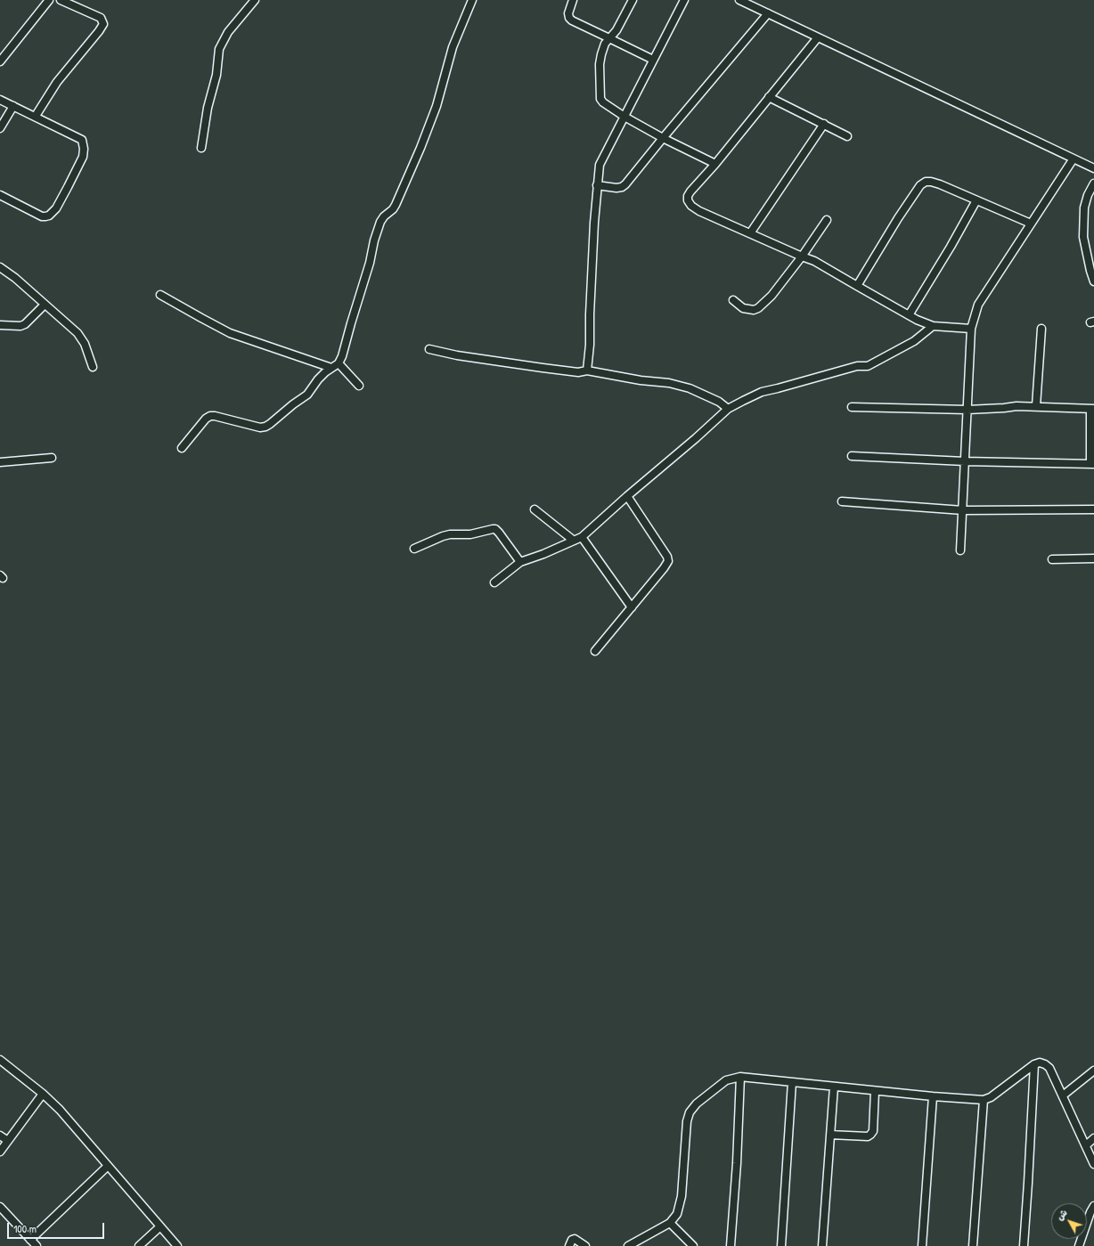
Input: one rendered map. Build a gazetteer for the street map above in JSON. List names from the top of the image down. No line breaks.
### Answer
{"scale_bar":"100 m","north":"top left"}
